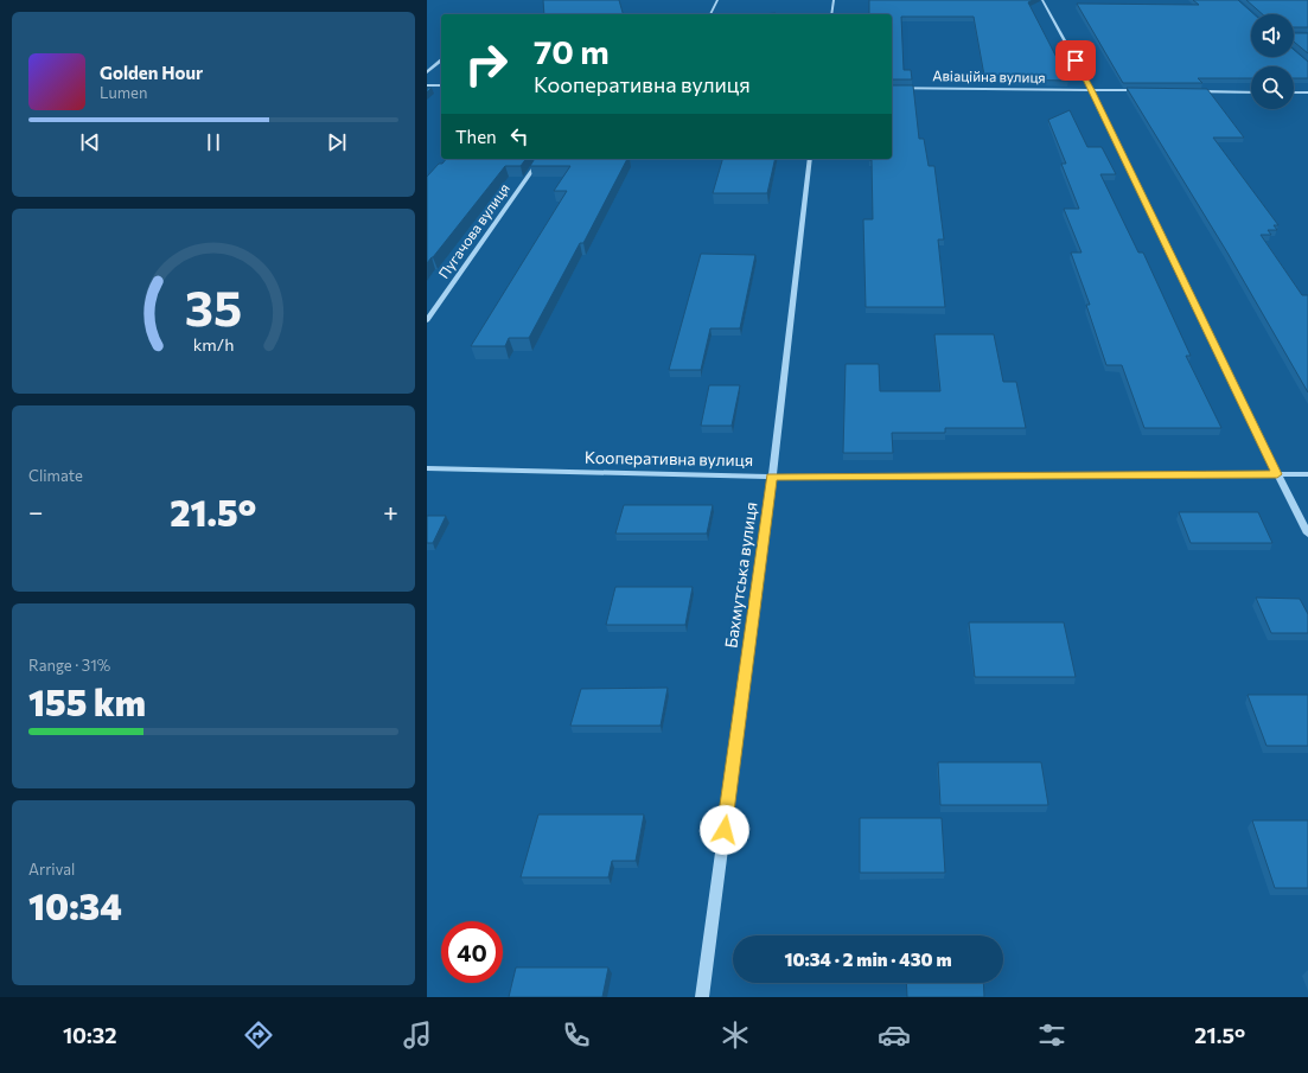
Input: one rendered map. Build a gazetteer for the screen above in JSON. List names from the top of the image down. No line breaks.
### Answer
{"streets":{"street":["Авіаційна вулиця","Пугачова вулиця","Кооперативна вулиця","Бахмутська вулиця"]},"crossings":[["Кооперативна вулиця","Бахмутська вулиця"]],"page":{"turn":["70 m","Кооперативна вулиця"],"song":["Golden Hour","Lumen"],"then":"Then","tile":["Climate",["Range · 31%","155 km"],["Arrival","10:34"]],"heat":["−","21.5°","+"],"limit":"40","trip":"10:34 · 2 min · 430 m","tabs":["10:32","21.5°"],"gauge":["35","km/h"]}}
